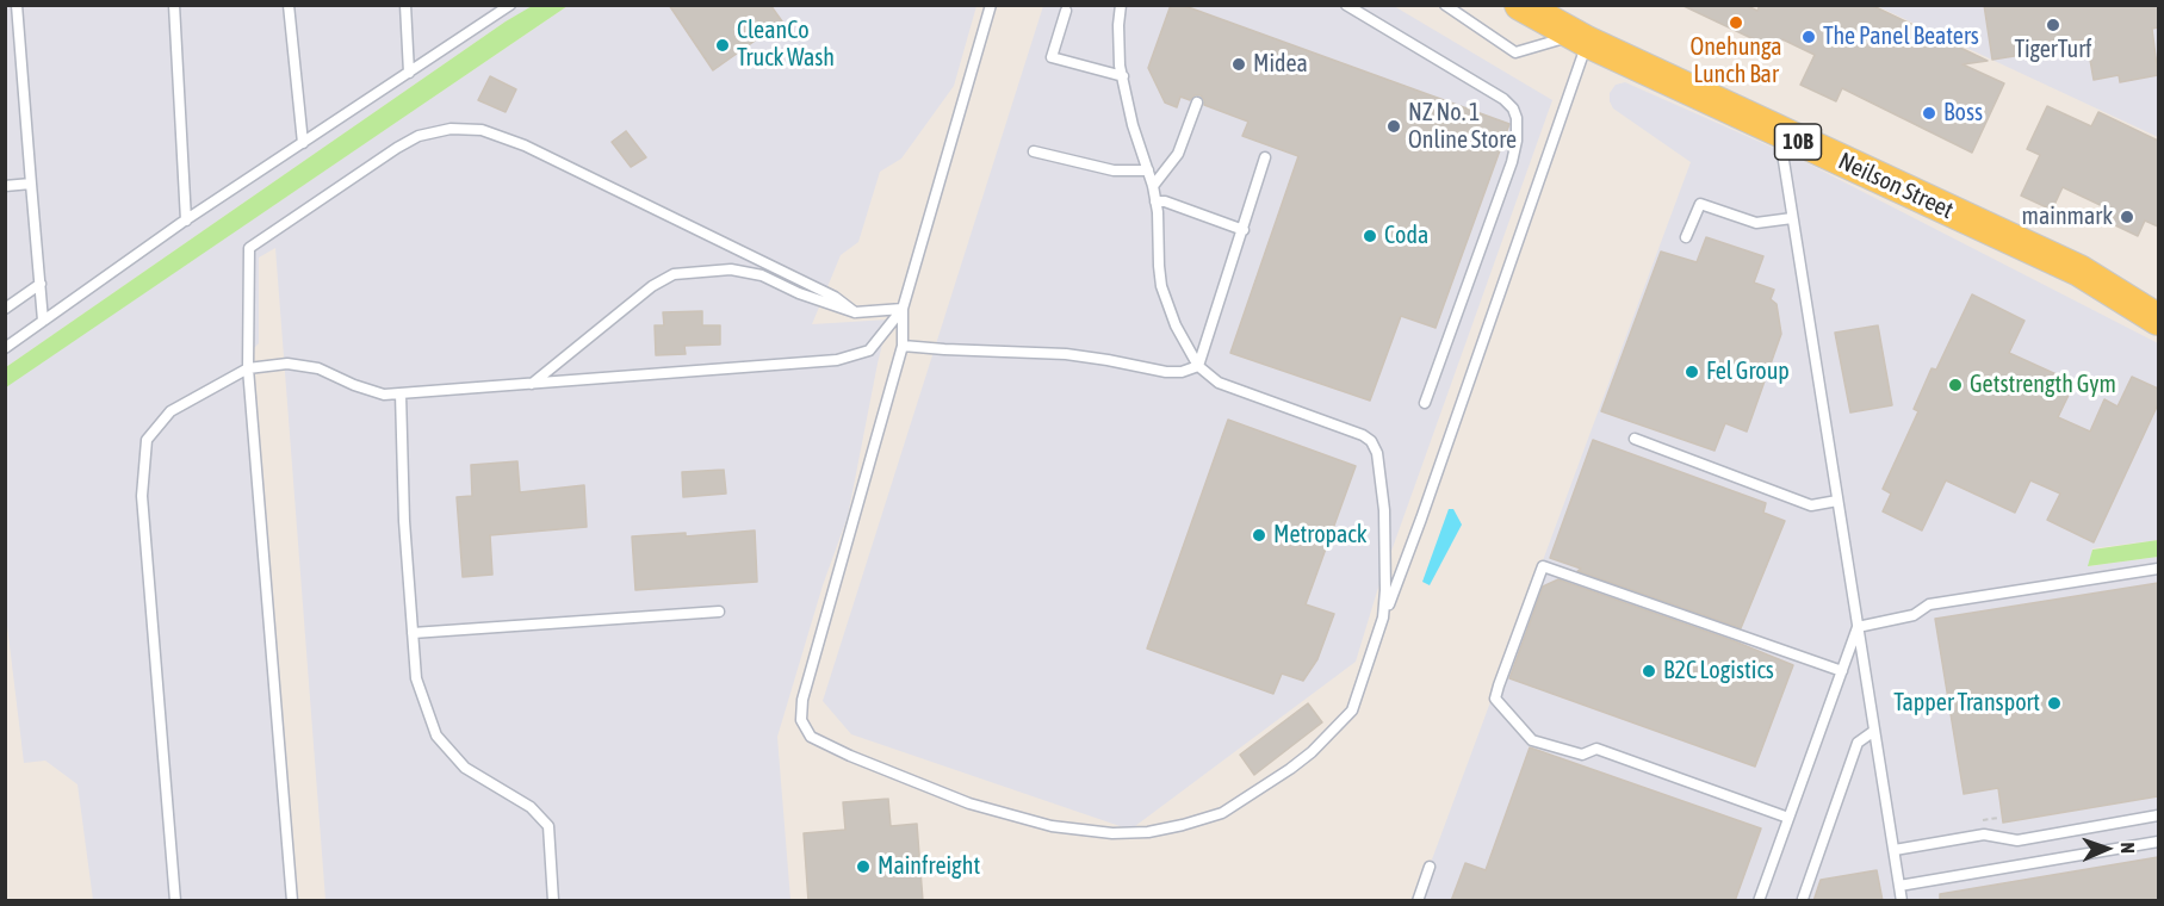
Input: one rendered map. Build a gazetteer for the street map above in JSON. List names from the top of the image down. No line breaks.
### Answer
{"streets":{"main road":["10B","Neilson Street"]},"places":["Onehunga Lunch Bar","TigerTurf","The Panel Beaters","CleanCo Truck Wash","Midea","Boss","NZ No. 1 Online Store","mainmark","Coda","Fel Group","Getstrength Gym","Metropack","B2C Logistics","Tapper Transport","Mainfreight"],"north":"right"}
